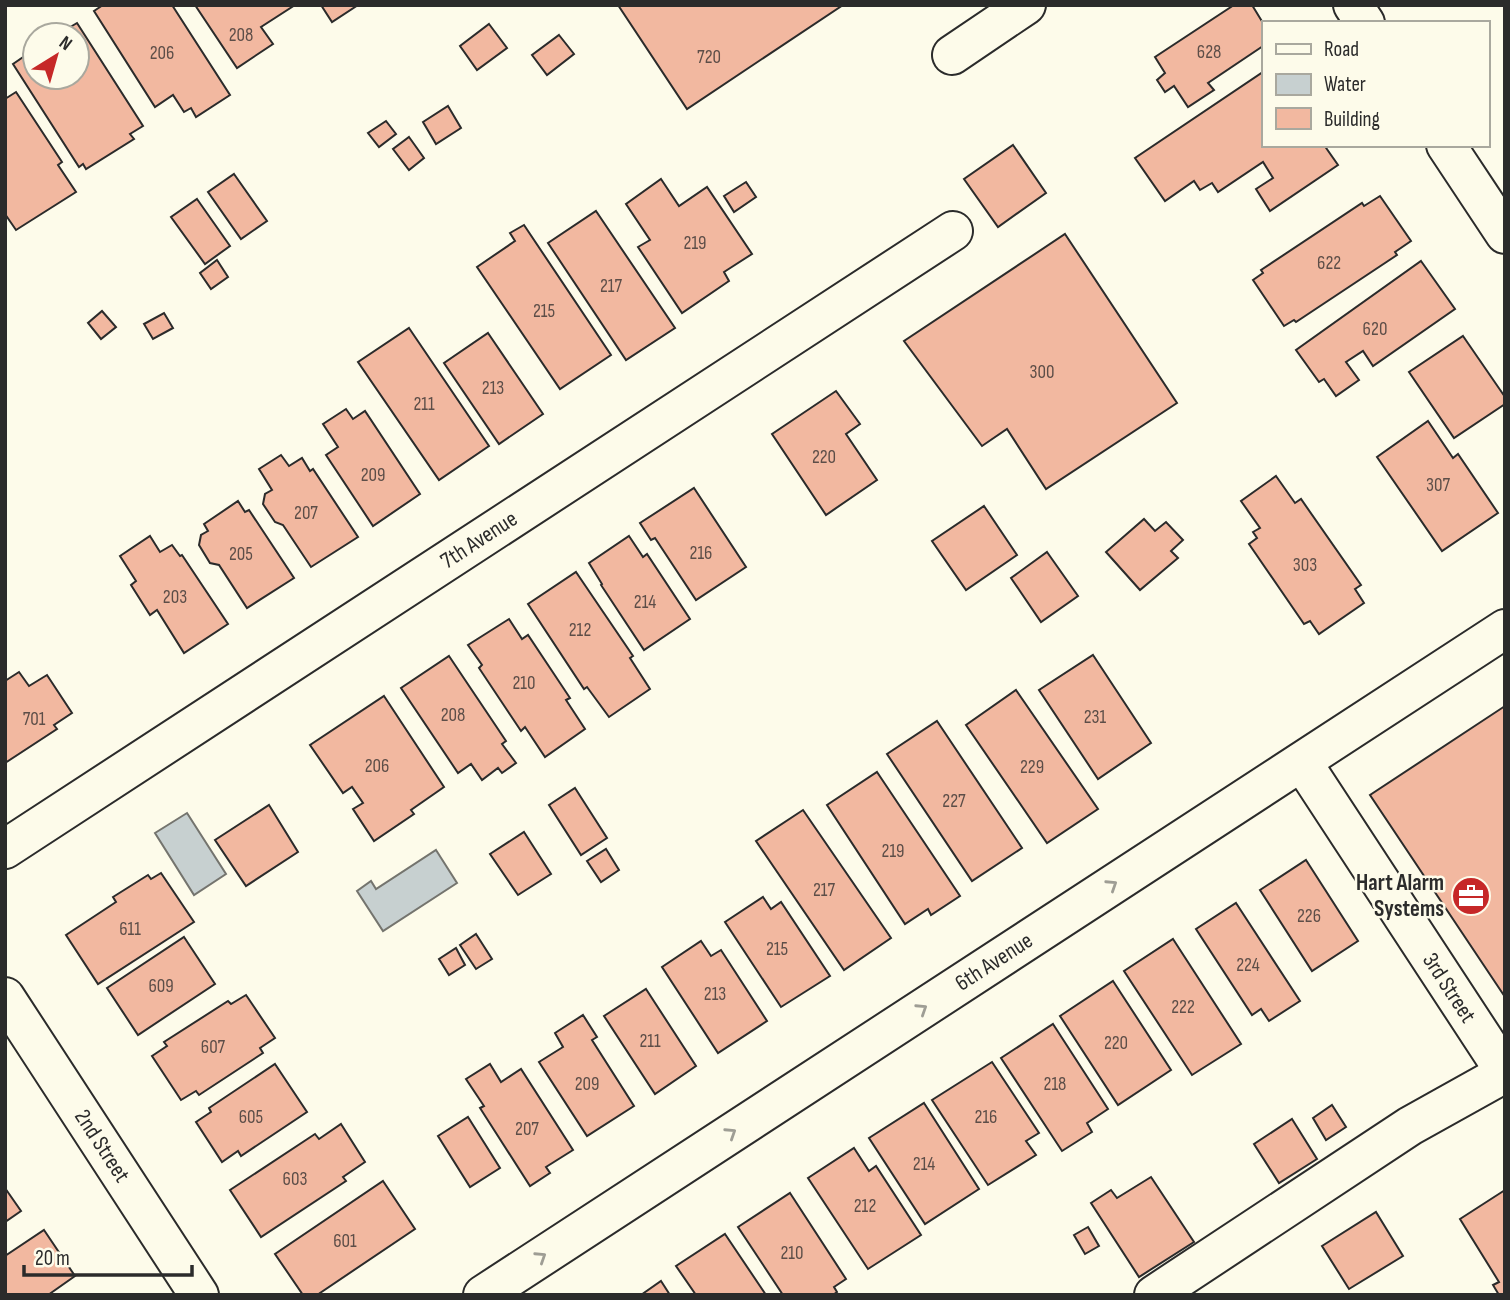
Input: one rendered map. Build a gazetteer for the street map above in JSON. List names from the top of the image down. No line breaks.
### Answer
{"streets":{"street":["7th Avenue","6th Avenue","3rd Street","2nd Street"]},"crossings":[["6th Avenue","3rd Street"]],"one_way":["6th Avenue"],"places":{"office":["Hart Alarm Systems"]},"house_numbers":["208","628","206","720","219","622","217","215","620","300","213","211","220","209","307","207","216","205","303","203","214","212","210","208","231","701","206","229","227","219","217","226","611","215","224","609","213","222","211","220","607","209","218","605","216","207","214","603","212","601","210"],"legend":["Road","Water","Building"],"scale_bar":"20 m","north":"top right"}
